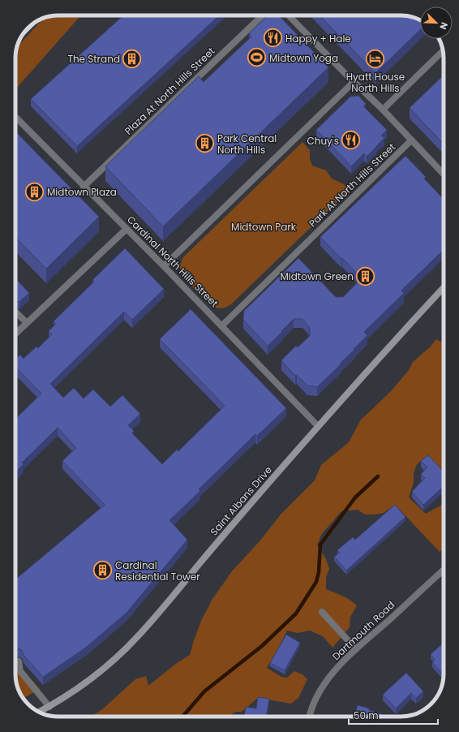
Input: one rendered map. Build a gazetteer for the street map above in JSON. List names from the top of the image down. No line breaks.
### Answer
{"streets":{"street":["Plaza At North Hills Street","Park At North Hills Street","Cardinal North Hills Street","Saint Albans Drive","Dartmouth Road"]},"crossings":[["Plaza At North Hills Street","Cardinal North Hills Street"],["Park At North Hills Street","Cardinal North Hills Street"],["Cardinal North Hills Street","Saint Albans Drive"]],"parks":["Midtown Park"],"places":{"restaurant":["Happy + Hale","Chuy's"],"sports":["Midtown Yoga"],"building":["The Strand","Park Central North Hills","Midtown Plaza","Midtown Green","Cardinal Residential Tower"],"hotel":["Hyatt House North Hills"]},"scale_bar":"50 m","north":"bottom right"}
